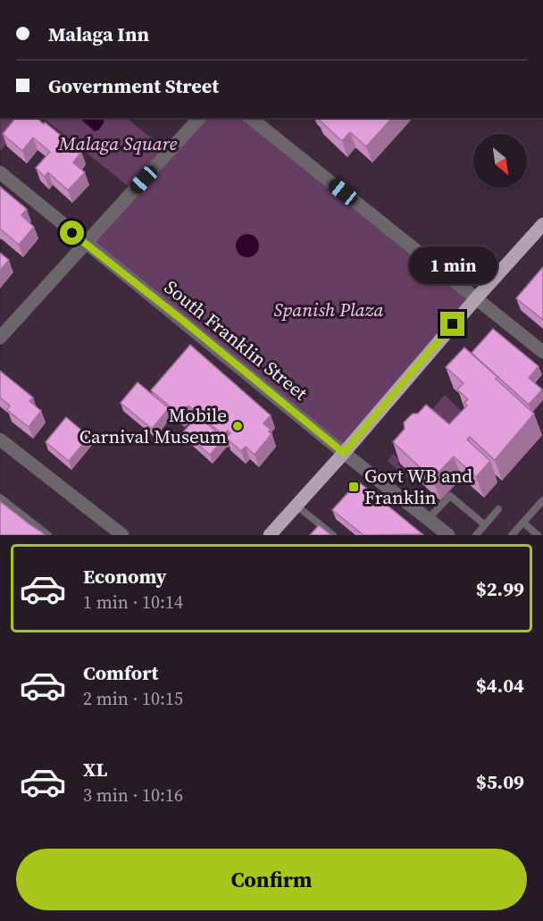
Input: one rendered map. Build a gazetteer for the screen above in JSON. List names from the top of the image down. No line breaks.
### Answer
{"streets":{"street":["South Franklin Street"]},"parks":["Malaga Square","Spanish Plaza"],"places":{"other":["Mobile Carnival Museum"],"transit":["Govt WB and Franklin"]},"north":"bottom right","page":{"banner":["Malaga Inn","Government Street"],"bubble":"1 min","list":[{"name":"Economy","note":"1 min · 10:14","value":"$2.99"},{"name":"Comfort","note":"2 min · 10:15","value":"$4.04"},{"name":"XL","note":"3 min · 10:16","value":"$5.09"}],"buttons":"Confirm"}}
